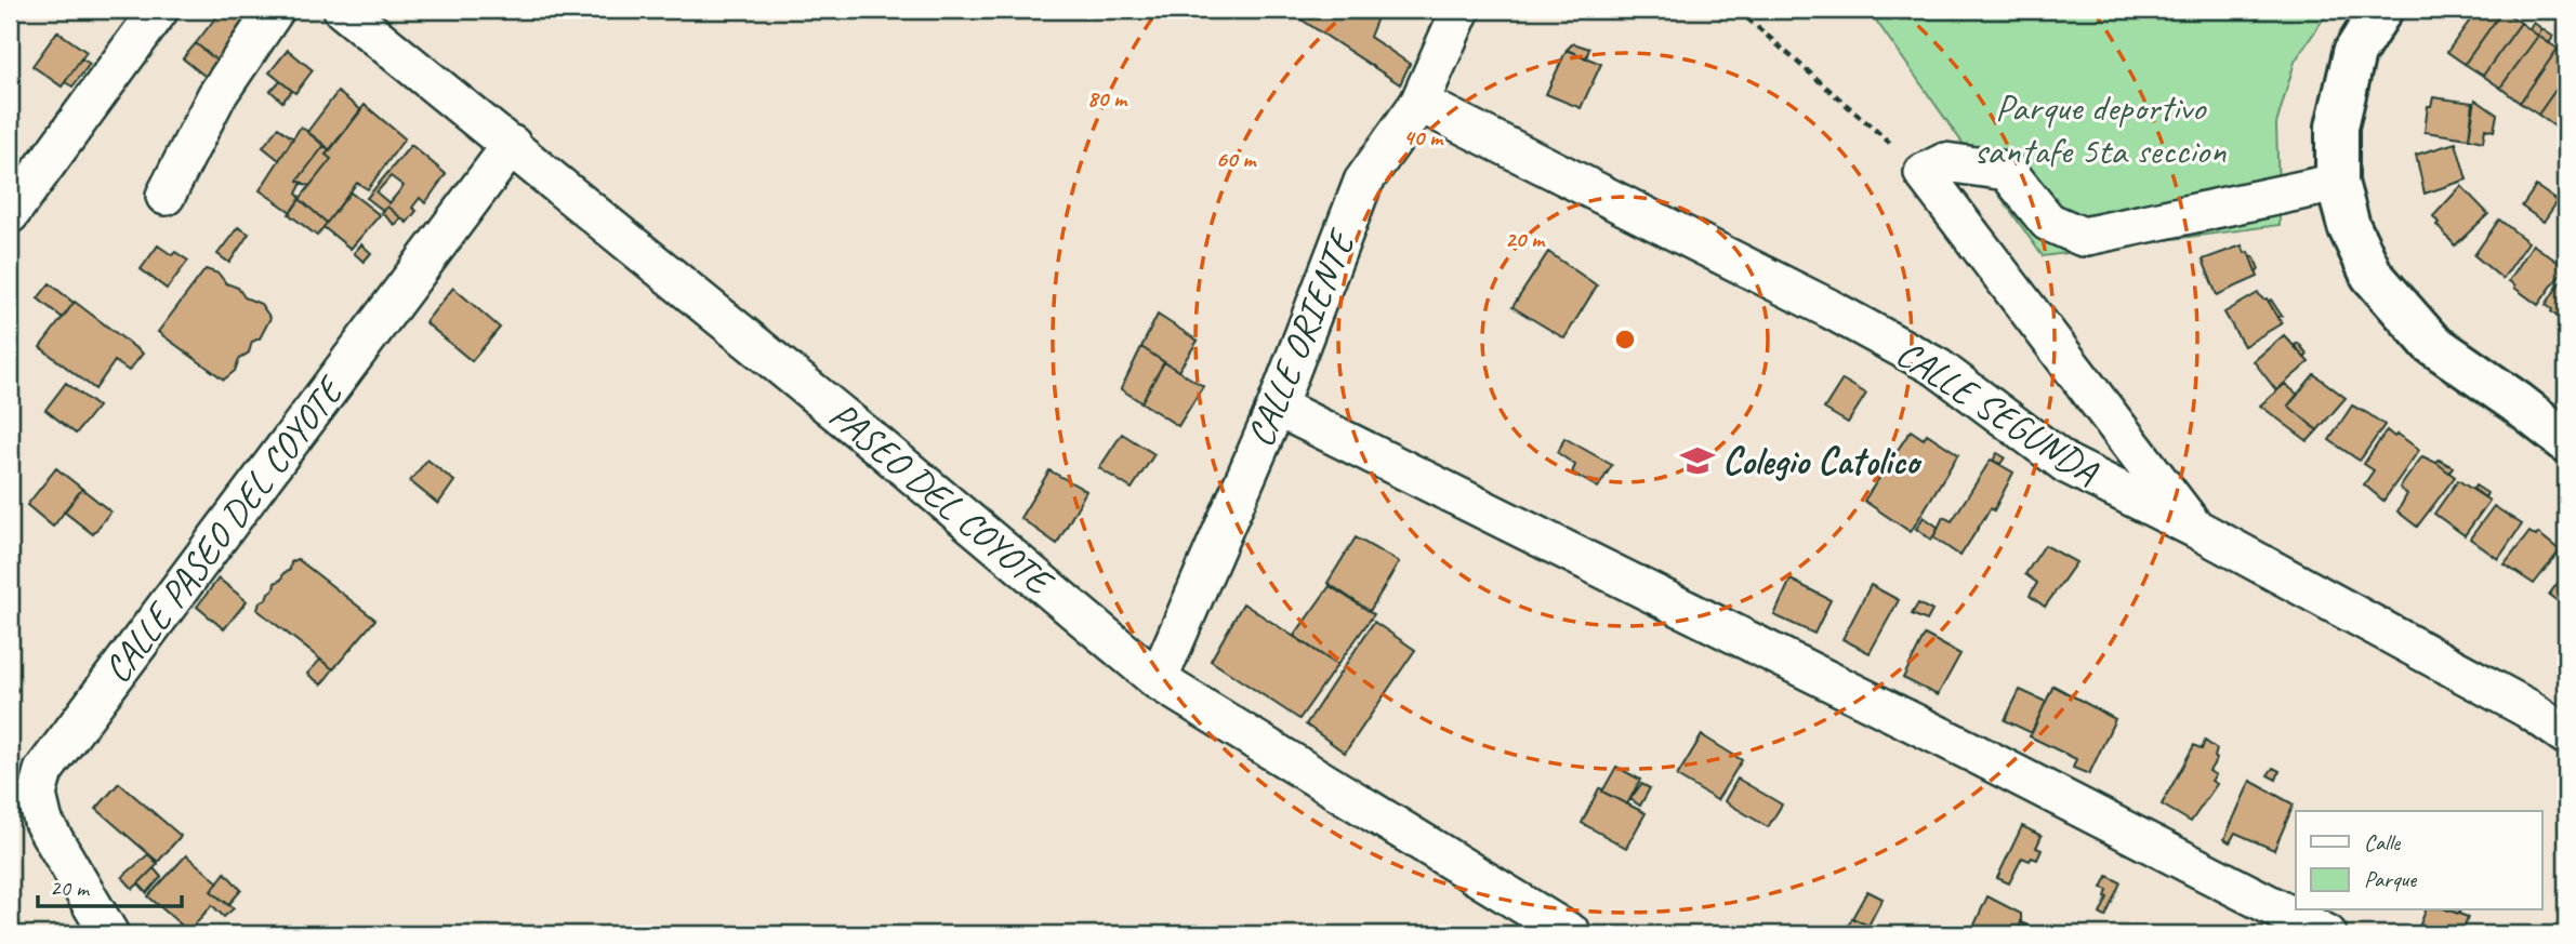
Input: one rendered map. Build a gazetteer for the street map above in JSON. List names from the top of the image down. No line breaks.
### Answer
{"streets":{"street":["CALLE ORIENTE","CALLE SEGUNDA","PASEO DEL COYOTE","CALLE PASEO DEL COYOTE"]},"crossings":[["CALLE ORIENTE","CALLE SEGUNDA"],["CALLE ORIENTE","PASEO DEL COYOTE"],["PASEO DEL COYOTE","CALLE PASEO DEL COYOTE"]],"parks":["Parque deportivo santafe 5ta seccion"],"places":{"school or university":["Colegio Catolico"]},"legend":["Calle","Parque"],"scale_bar":"20 m","rings":["80 m","40 m","60 m","20 m"]}
